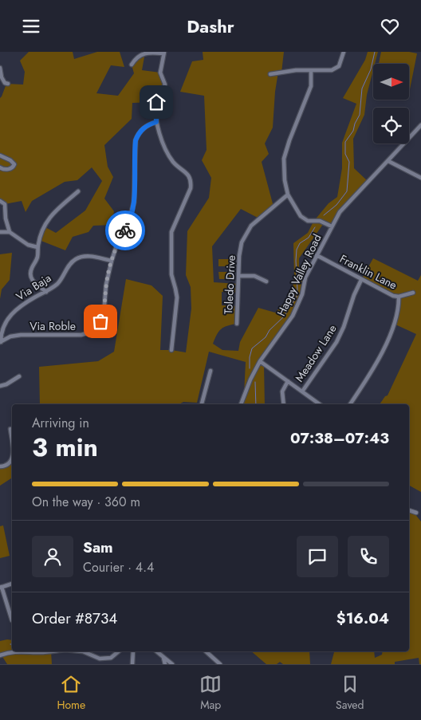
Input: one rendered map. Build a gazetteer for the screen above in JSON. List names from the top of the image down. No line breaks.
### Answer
{"streets":{"street":["Franklin Lane","Happy Valley Road","Toledo Drive","Via Baja","Via Roble","Meadow Lane"]},"crossings":[["Franklin Lane","Happy Valley Road"],["Franklin Lane","Meadow Lane"],["Via Baja","Via Roble"]],"north":"right","page":{"header":"Dashr","heading":["3 min","Arriving in","07:38–07:43"],"panel":["Sam","Courier · 4.4","Order #8734","$16.04"],"bar":"On the way · 360 m","tabs":["Home","Map","Saved"]}}
